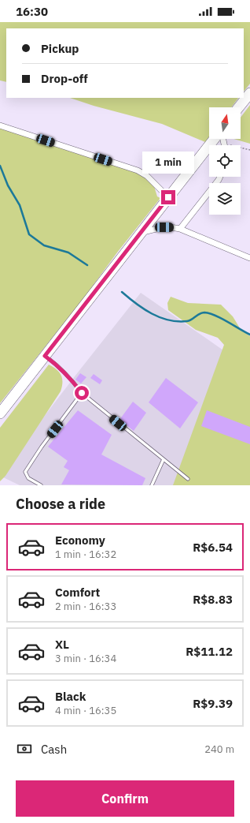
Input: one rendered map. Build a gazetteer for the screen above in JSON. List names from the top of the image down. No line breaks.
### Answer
{"north":"top","page":{"status":"16:30","banner":["Pickup","Drop-off"],"bubble":"1 min","heading":"Choose a ride","list":[{"name":"Economy","note":"1 min · 16:32","value":"R$6.54"},{"name":"Comfort","note":"2 min · 16:33","value":"R$8.83"},{"name":"XL","note":"3 min · 16:34","value":"R$11.12"},{"name":"Black","note":"4 min · 16:35","value":"R$9.39"}],"pay":["Cash","240 m"],"buttons":"Confirm"}}
